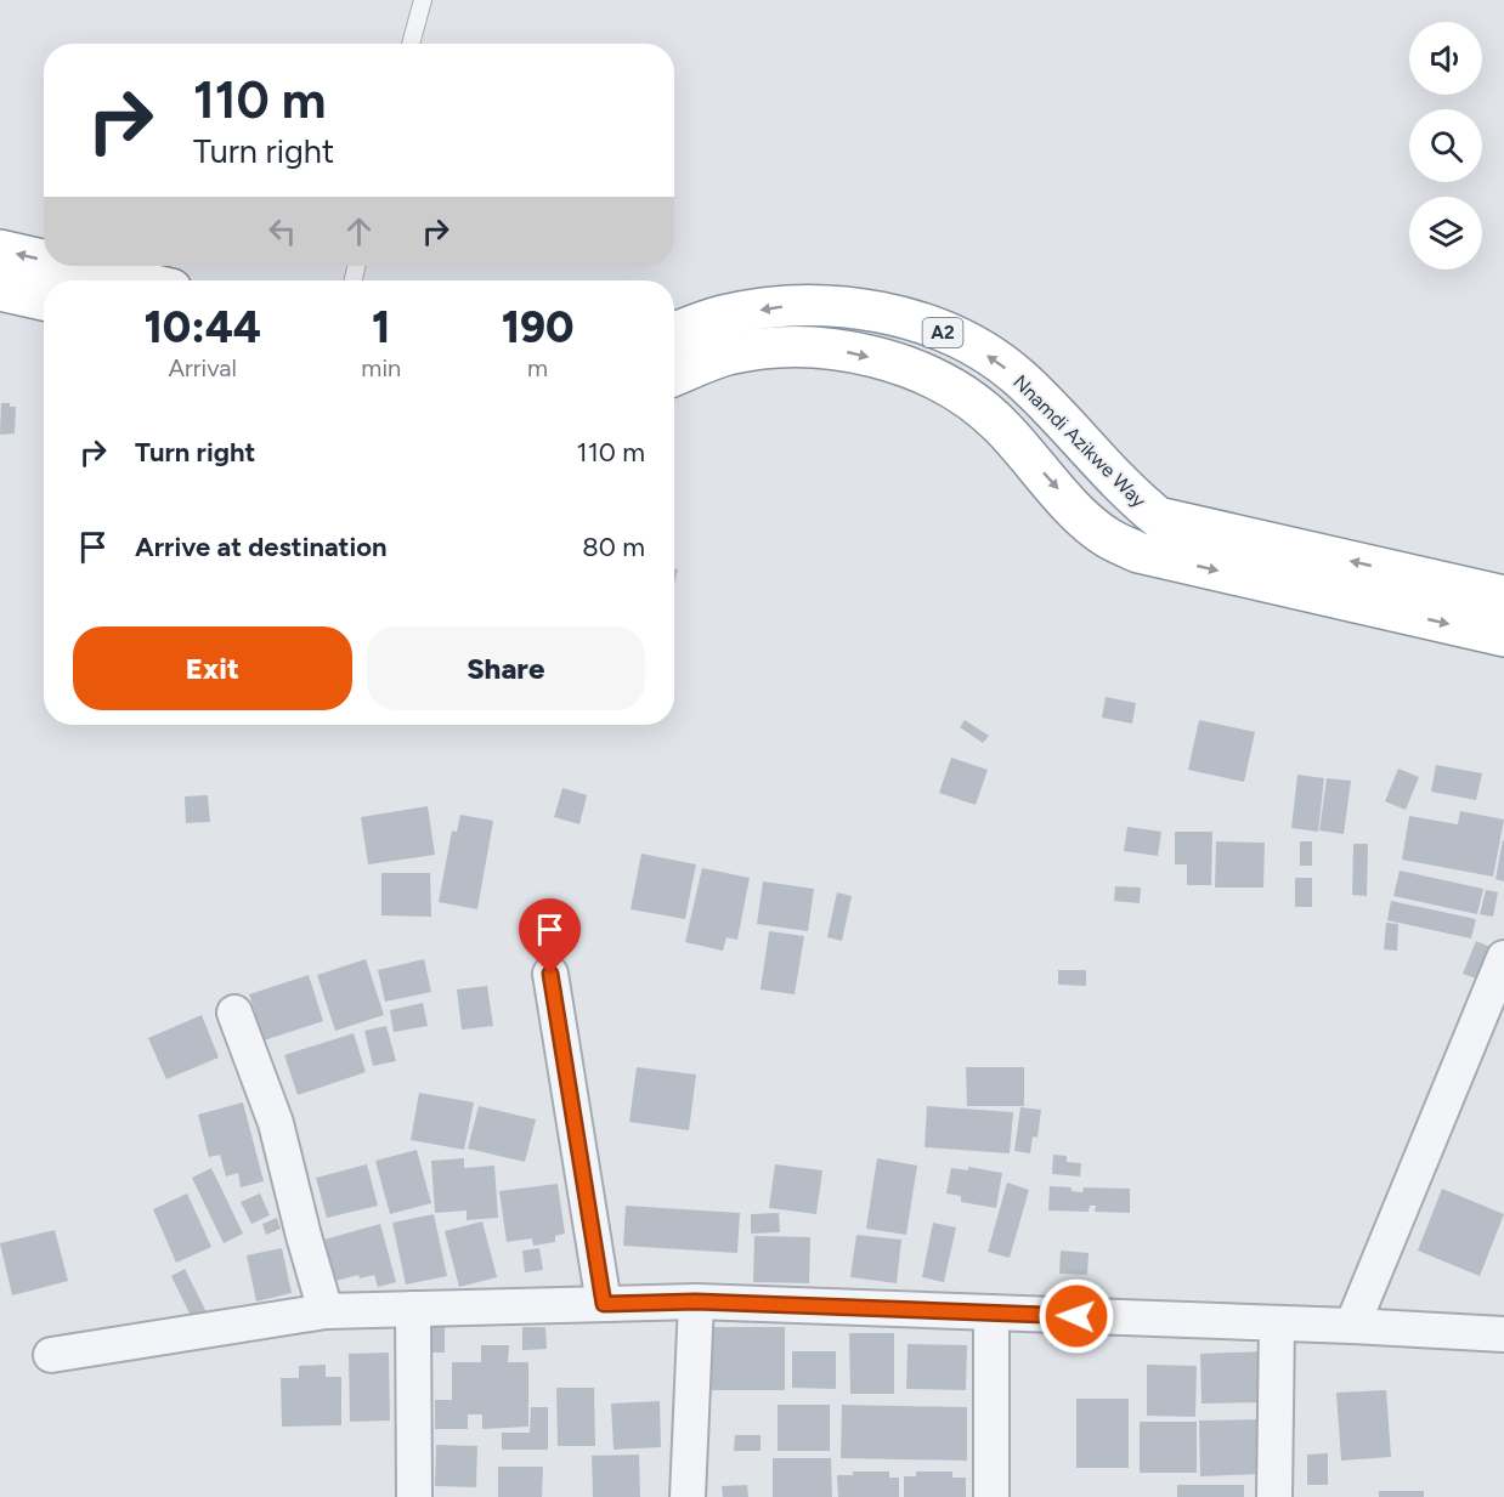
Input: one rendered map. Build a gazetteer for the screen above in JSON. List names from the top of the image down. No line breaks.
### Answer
{"streets":{"highway":["A2","Nnamdi Azikwe Way"]},"page":{"turn":["110 m","Turn right"],"eta":["10:44","Arrival","1","min","190","m"],"list":[{"name":"Turn right","value":"110 m"},{"name":"Arrive at destination","value":"80 m"}],"buttons":["Exit","Share"]}}
